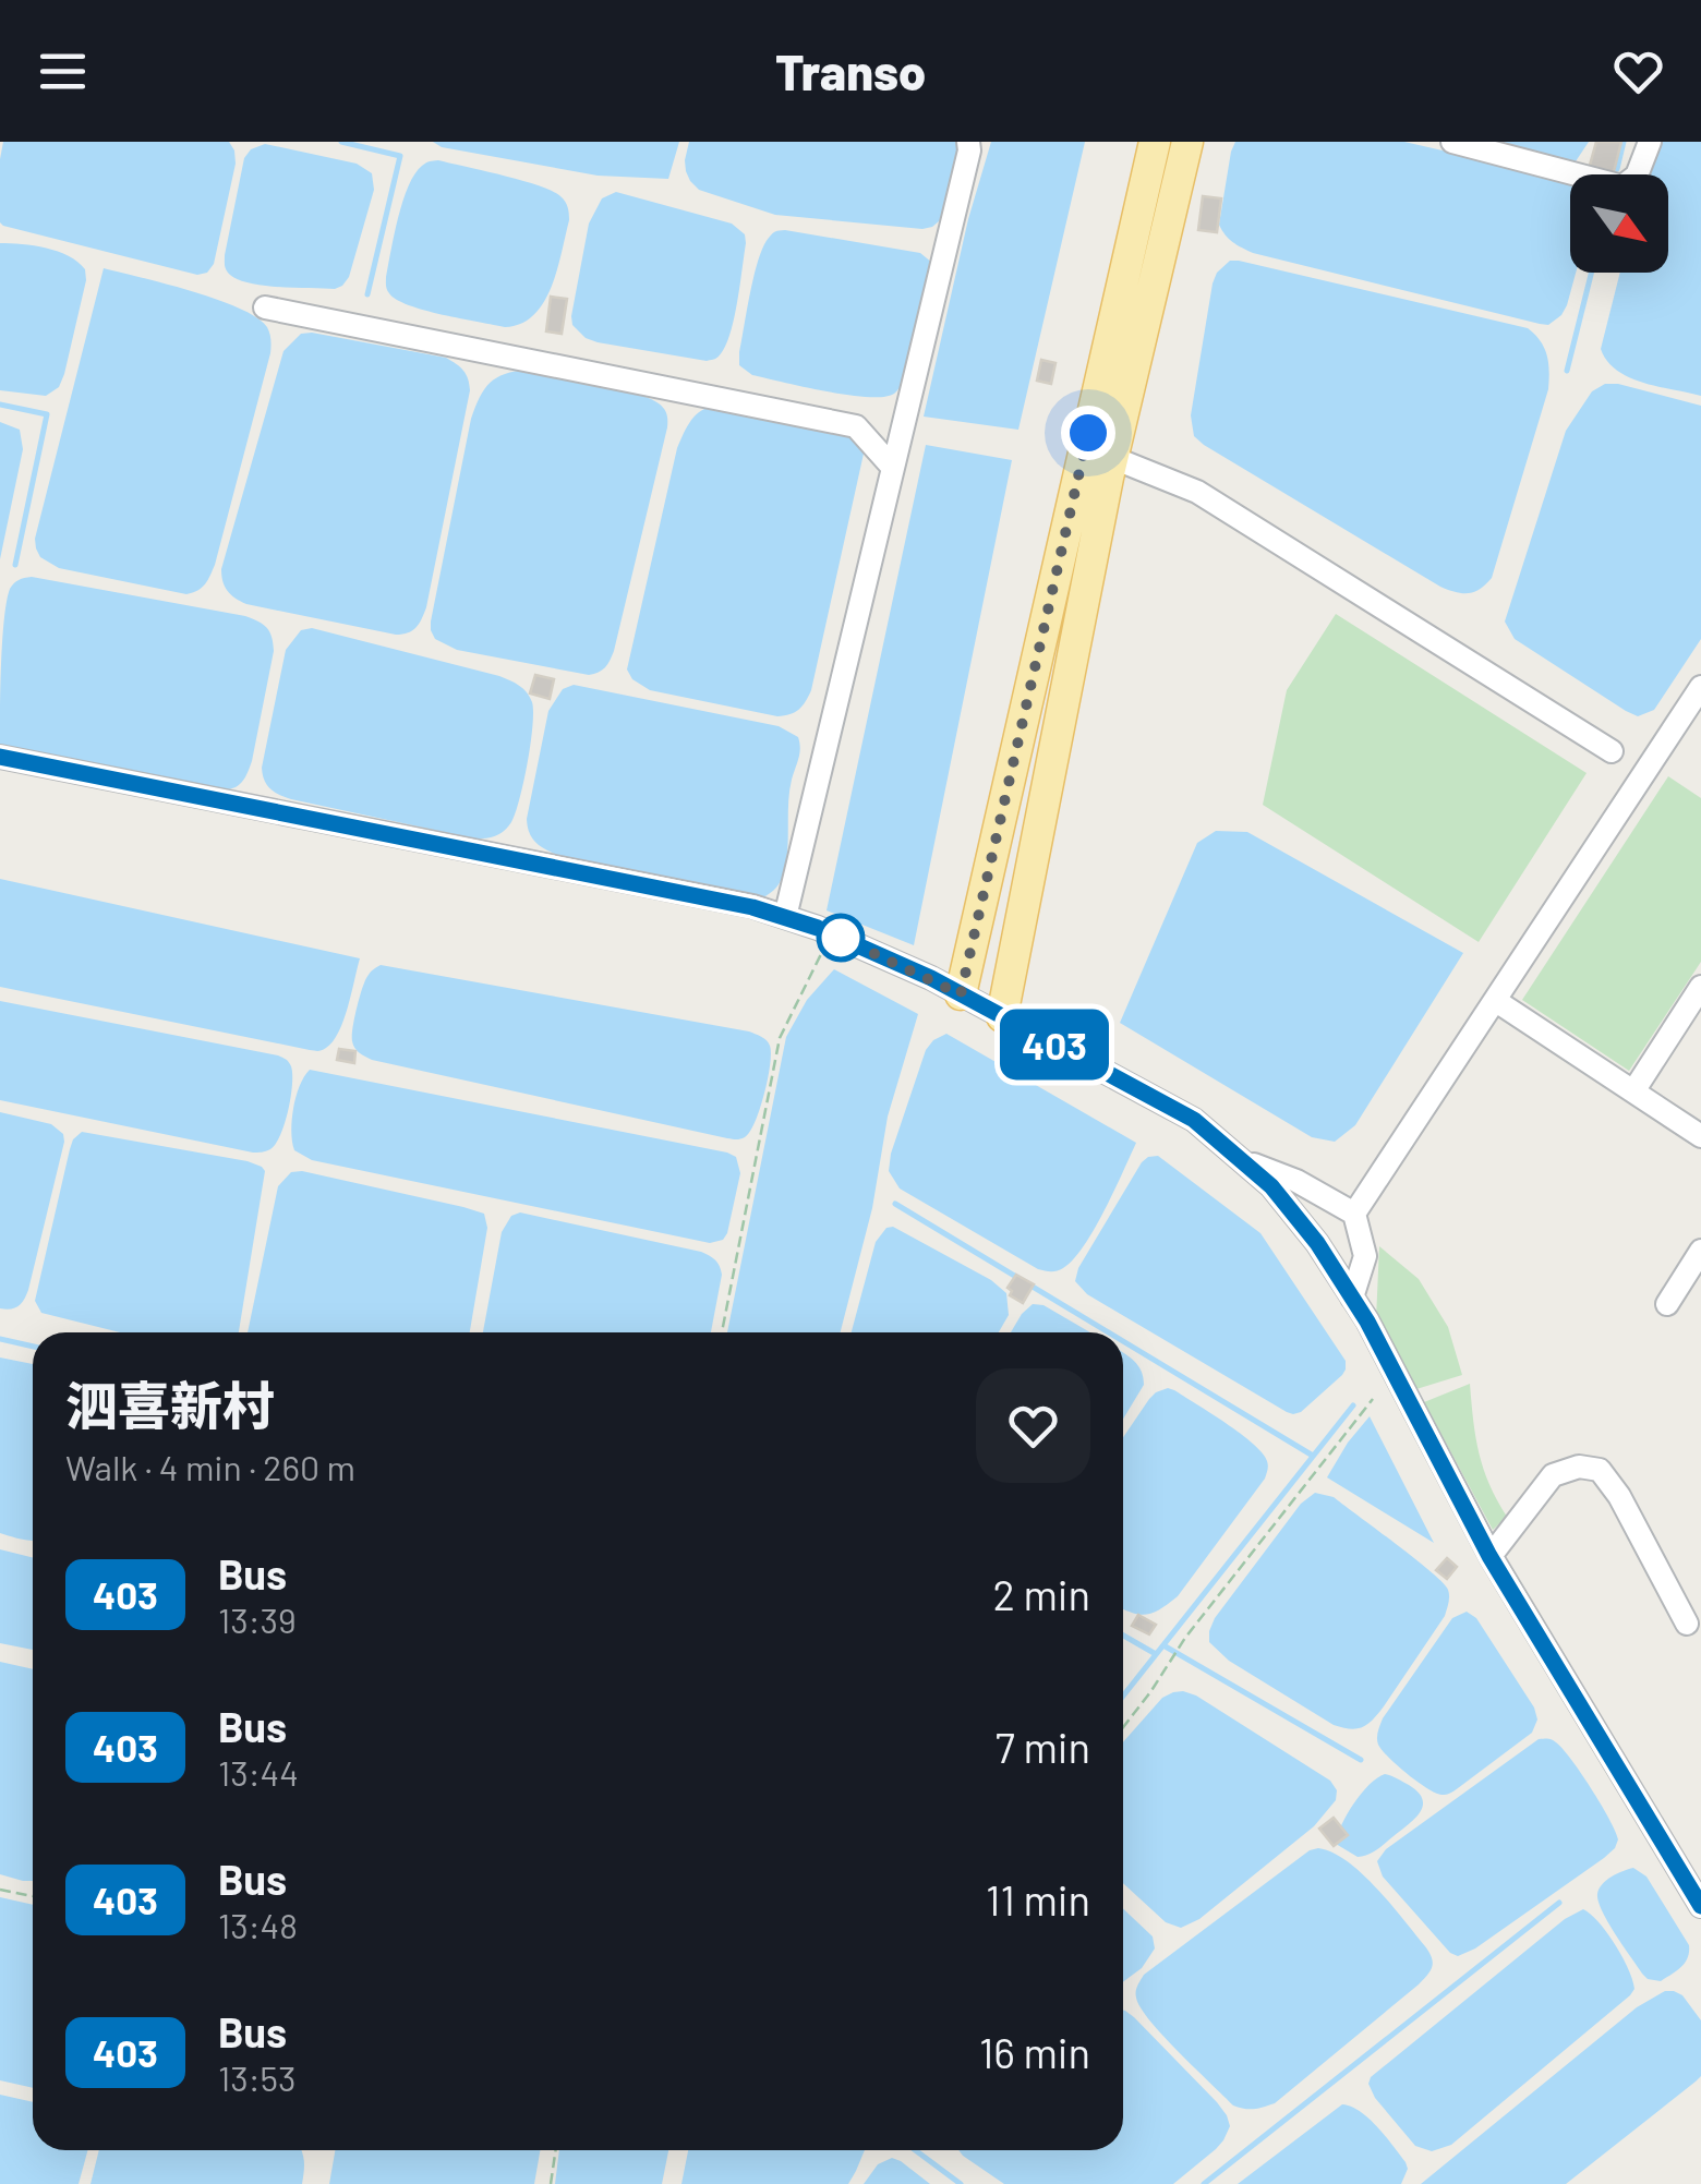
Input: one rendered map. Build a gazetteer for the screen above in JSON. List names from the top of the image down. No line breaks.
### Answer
{"lines":["bus line 403"],"north":"bottom right","page":{"header":"Transo","on_map":"403","heading":["泗喜新村","Walk · 4 min · 260 m"],"list":[{"mark":"403","name":"Bus","note":"13:39","value":"2 min"},{"mark":"403","name":"Bus","note":"13:44","value":"7 min"},{"mark":"403","name":"Bus","note":"13:48","value":"11 min"},{"mark":"403","name":"Bus","note":"13:53","value":"16 min"}]}}
